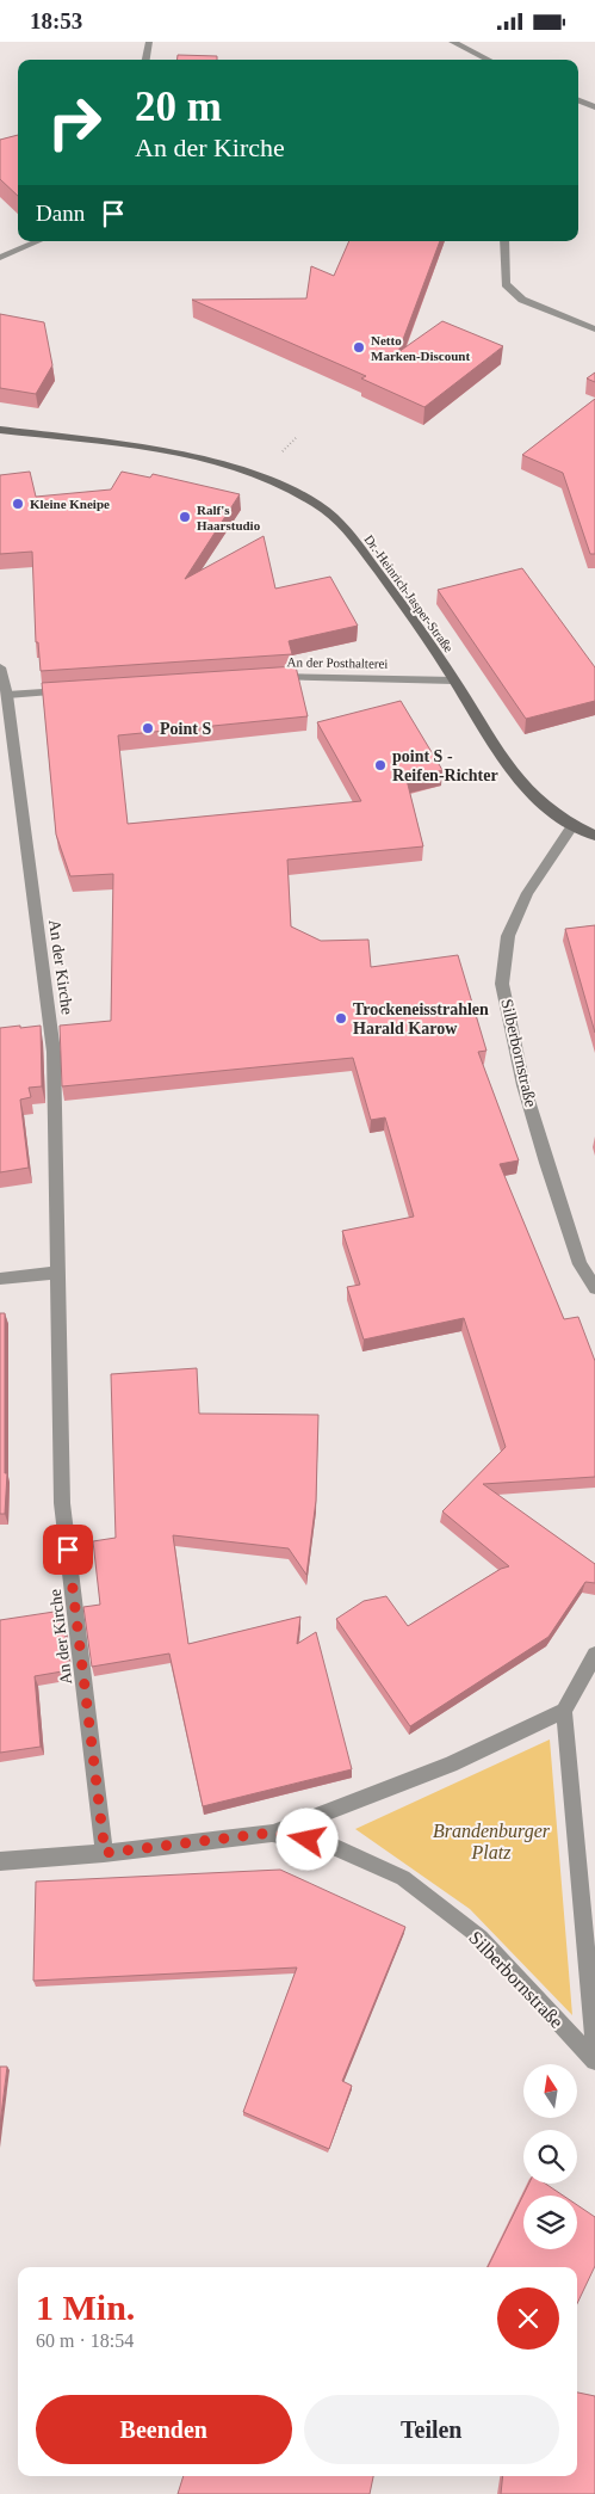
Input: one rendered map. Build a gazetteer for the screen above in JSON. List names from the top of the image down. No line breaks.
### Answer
{"streets":{"main road":["Dr.-Heinrich-Jasper-Straße"],"street":["An der Posthalterei","An der Kirche","Silberbornstraße"]},"crossings":[["Dr.-Heinrich-Jasper-Straße","An der Posthalterei"],["Dr.-Heinrich-Jasper-Straße","Silberbornstraße"],["An der Kirche","Silberbornstraße"]],"parks":["Brandenburger Platz"],"places":["Netto Marken-Discount","Kleine Kneipe","Ralf's Haarstudio","Point S","point S - Reifen-Richter","Trockeneisstrahlen Harald Karow"],"north":"top","page":{"status":"18:53","turn":["20 m","An der Kirche"],"then":"Dann","heading":["1 Min.","60 m · 18:54"],"buttons":["Beenden","Teilen"]}}
